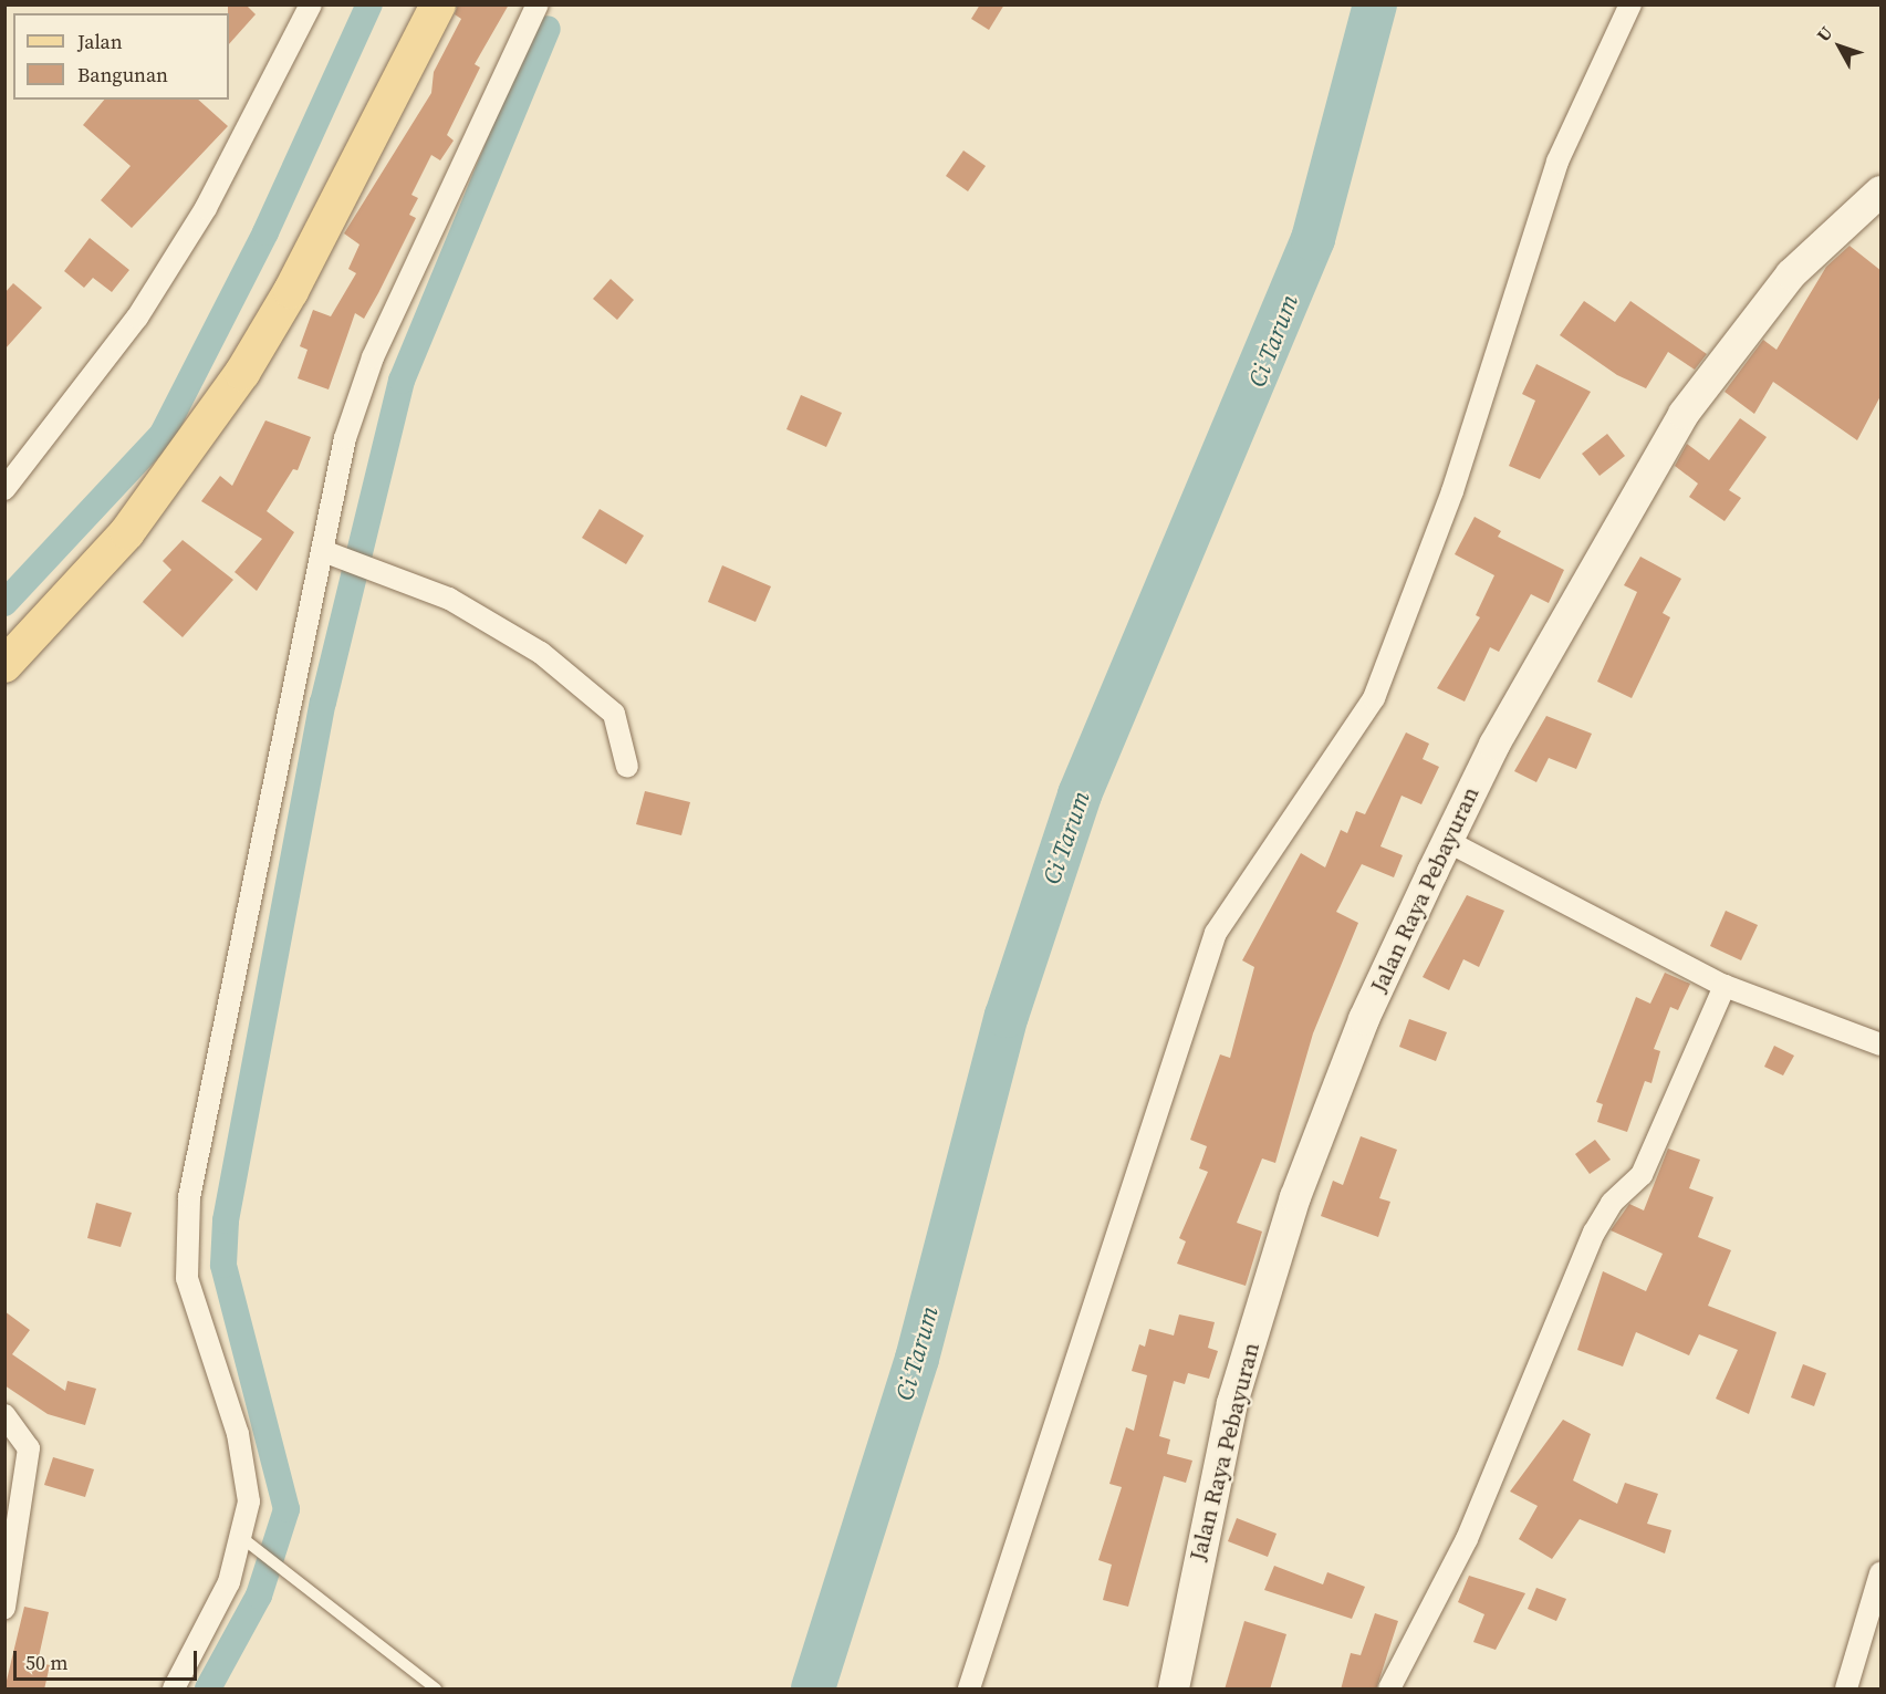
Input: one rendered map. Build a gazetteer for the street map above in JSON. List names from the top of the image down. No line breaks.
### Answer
{"streets":{"main road":["Jalan Raya Pebayuran"]},"water":["Ci Tarum"],"legend":["Jalan","Bangunan"],"scale_bar":"50 m","north":"top left"}
